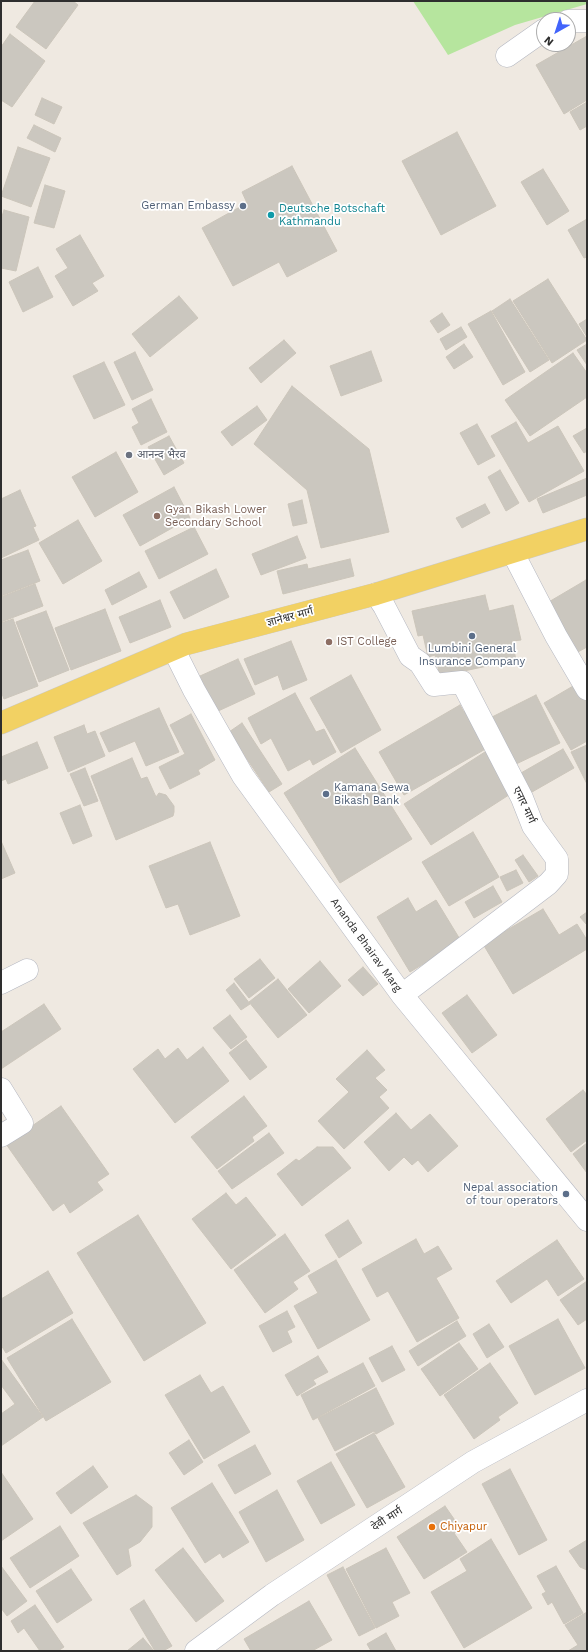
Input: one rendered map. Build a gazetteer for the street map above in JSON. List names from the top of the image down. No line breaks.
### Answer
{"streets":{"main road":["ज्ञानेश्वर मार्ग"],"street":["एनार मार्ग","Ananda Bhairav Marg","देवी मार्ग"]},"crossings":[["ज्ञानेश्वर मार्ग","एनार मार्ग"],["ज्ञानेश्वर मार्ग","Ananda Bhairav Marg"],["एनार मार्ग","Ananda Bhairav Marg"]],"places":["German Embassy","Deutsche Botschaft Kathmandu","आनन्द भैरव","Gyan Bikash Lower Secondary School","Lumbini General Insurance Company","IST College","Kamana Sewa Bikash Bank","Nepal association of tour operators","Chiyapur"],"north":"bottom left"}
